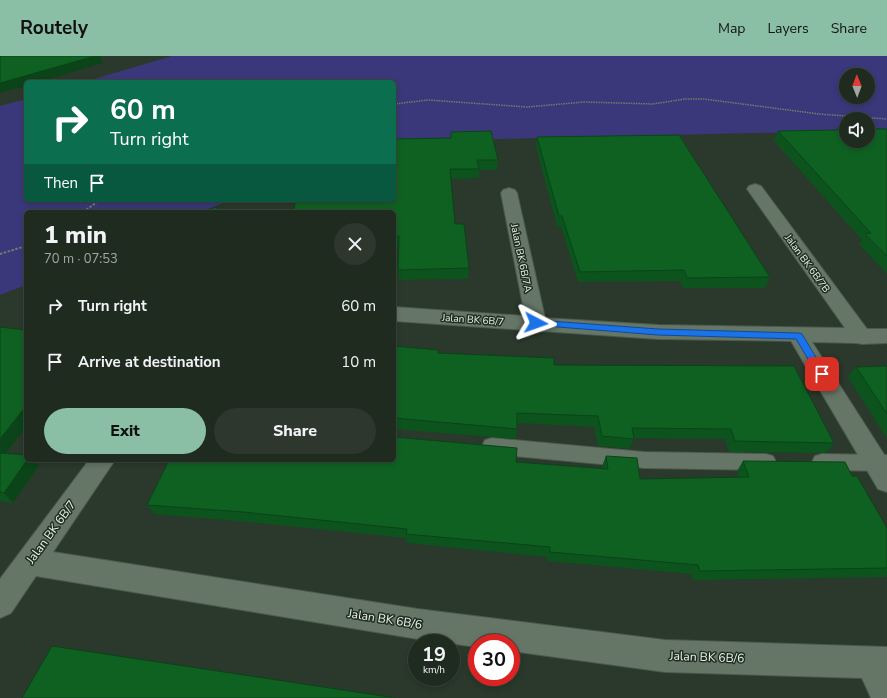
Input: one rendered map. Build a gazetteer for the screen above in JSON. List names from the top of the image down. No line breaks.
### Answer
{"streets":{"street":["Jalan BK 6B/7A","Jalan BK 6B/7B","Jalan BK 6B/7","Jalan BK 6B/6"]},"crossings":[["Jalan BK 6B/7A","Jalan BK 6B/7"],["Jalan BK 6B/7B","Jalan BK 6B/7"],["Jalan BK 6B/7","Jalan BK 6B/6"]],"north":"top","page":{"header":"Routely","nav":["Map","Layers","Share"],"turn":["60 m","Turn right"],"then":"Then","heading":["1 min","70 m · 07:53"],"list":[{"name":"Turn right","value":"60 m"},{"name":"Arrive at destination","value":"10 m"}],"buttons":["Exit","Share"],"speed":"19 km/h","limit":"30"}}
